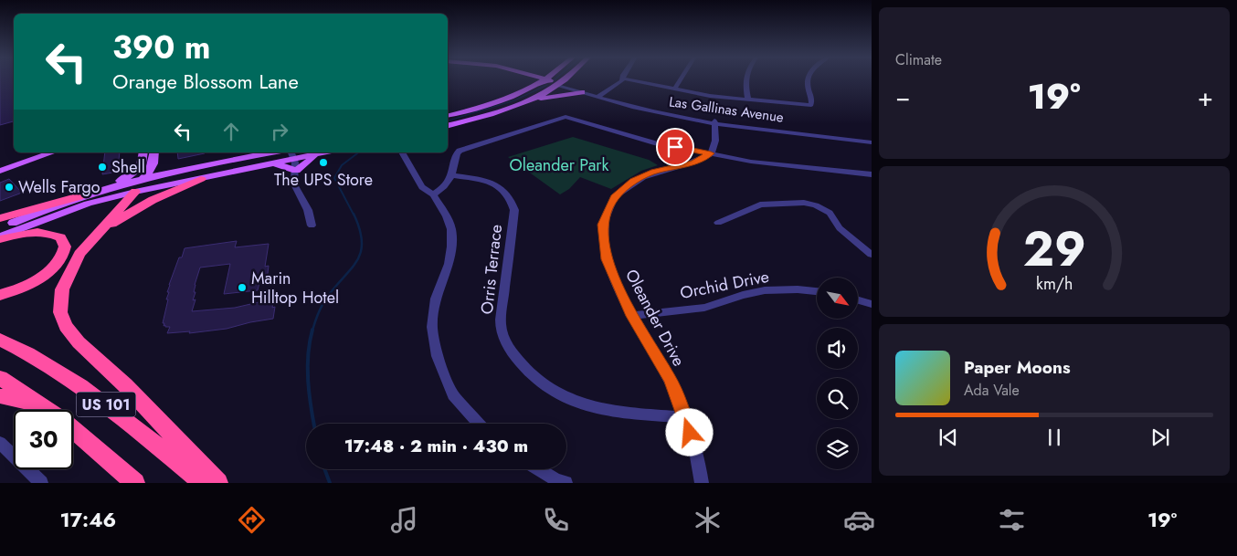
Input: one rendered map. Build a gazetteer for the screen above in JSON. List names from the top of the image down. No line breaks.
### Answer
{"streets":{"highway":["US 101"],"main road":["Las Gallinas Avenue"],"street":["Orris Terrace","Orchid Drive","Oleander Drive"]},"crossings":[["Orris Terrace","Oleander Drive"],["Orchid Drive","Oleander Drive"]],"parks":["Oleander Park"],"places":["The UPS Store","Shell","Wells Fargo","Marin Hilltop Hotel"],"north":"bottom right","page":{"tile":"Climate","turn":["390 m","Orange Blossom Lane"],"heat":["−","19°","+"],"song":["Paper Moons","Ada Vale"],"limit":"30","trip":"17:48 · 2 min · 430 m","tabs":["17:46","19°"],"gauge":["29","km/h"]}}
